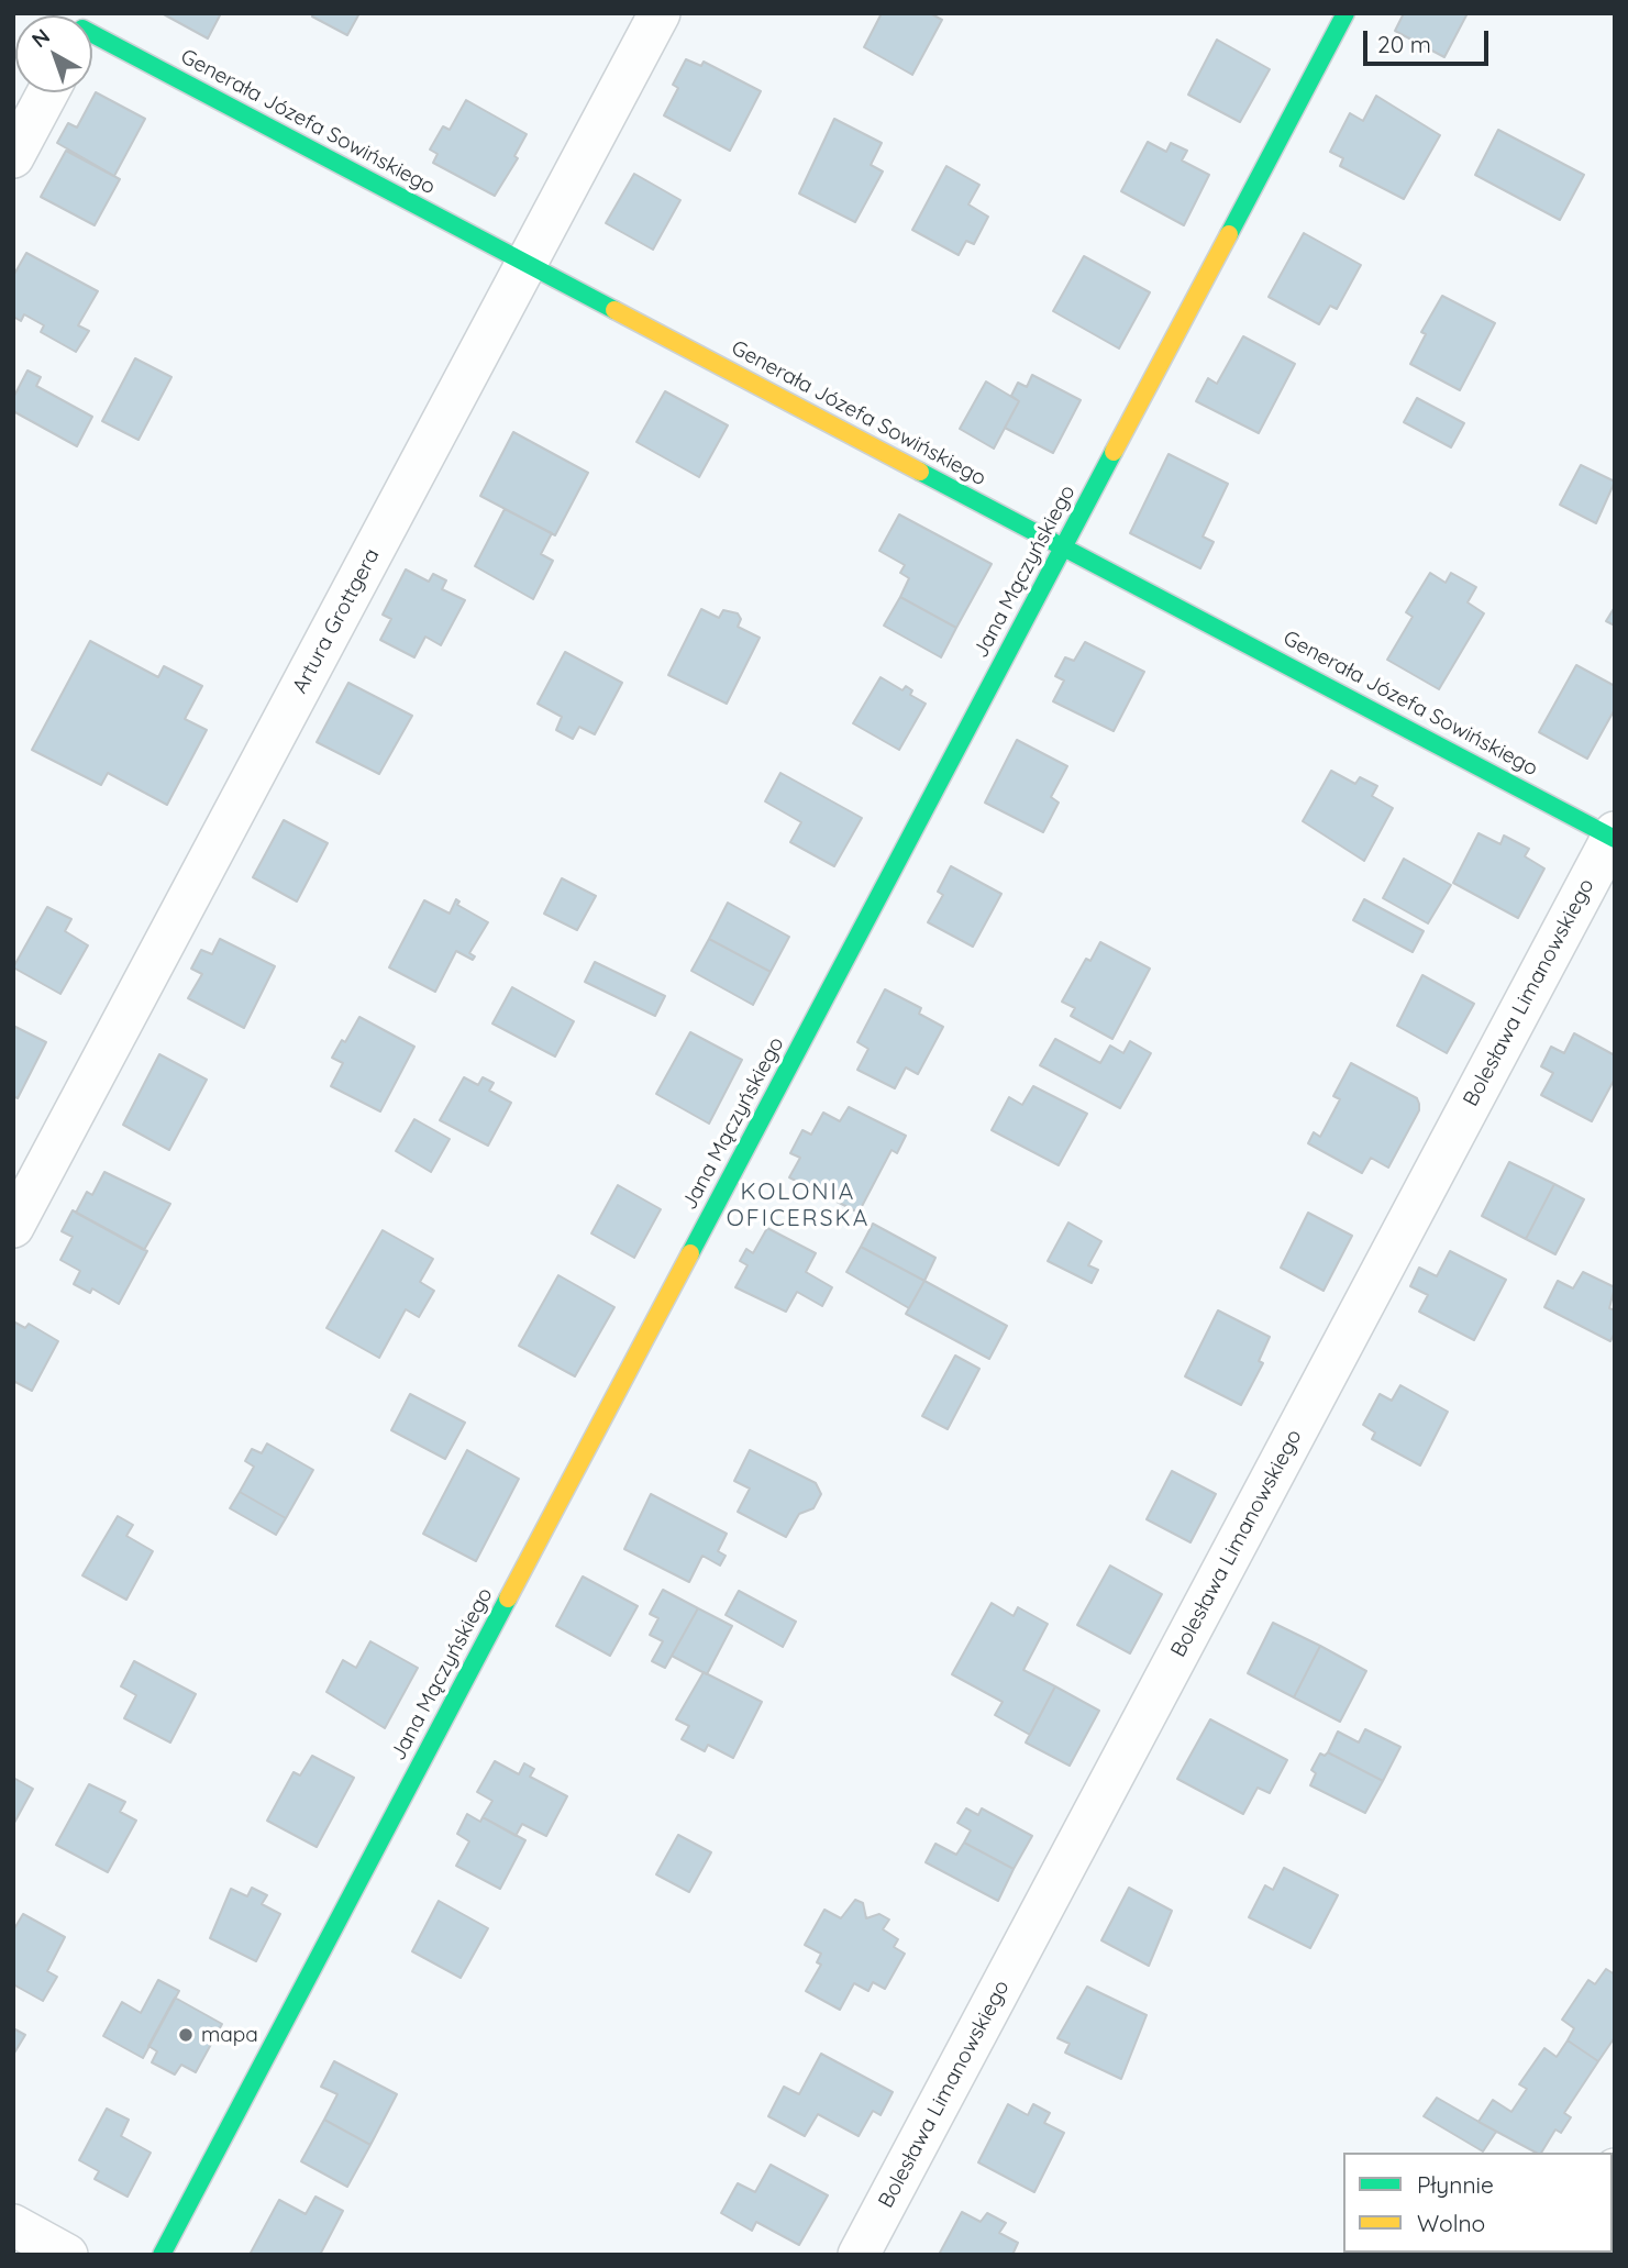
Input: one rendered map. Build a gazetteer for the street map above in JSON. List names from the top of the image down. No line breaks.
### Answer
{"streets":{"street":["Generała Józefa Sowińskiego","Jana Mączyńskiego","Artura Grottgera","Bolesława Limanowskiego"]},"crossings":[["Generała Józefa Sowińskiego","Jana Mączyńskiego"],["Generała Józefa Sowińskiego","Artura Grottgera"],["Generała Józefa Sowińskiego","Bolesława Limanowskiego"]],"districts":["KOLONIA OFICERSKA"],"places":["mapa"],"legend":["Płynnie","Wolno"],"scale_bar":"20 m","north":"top left"}
